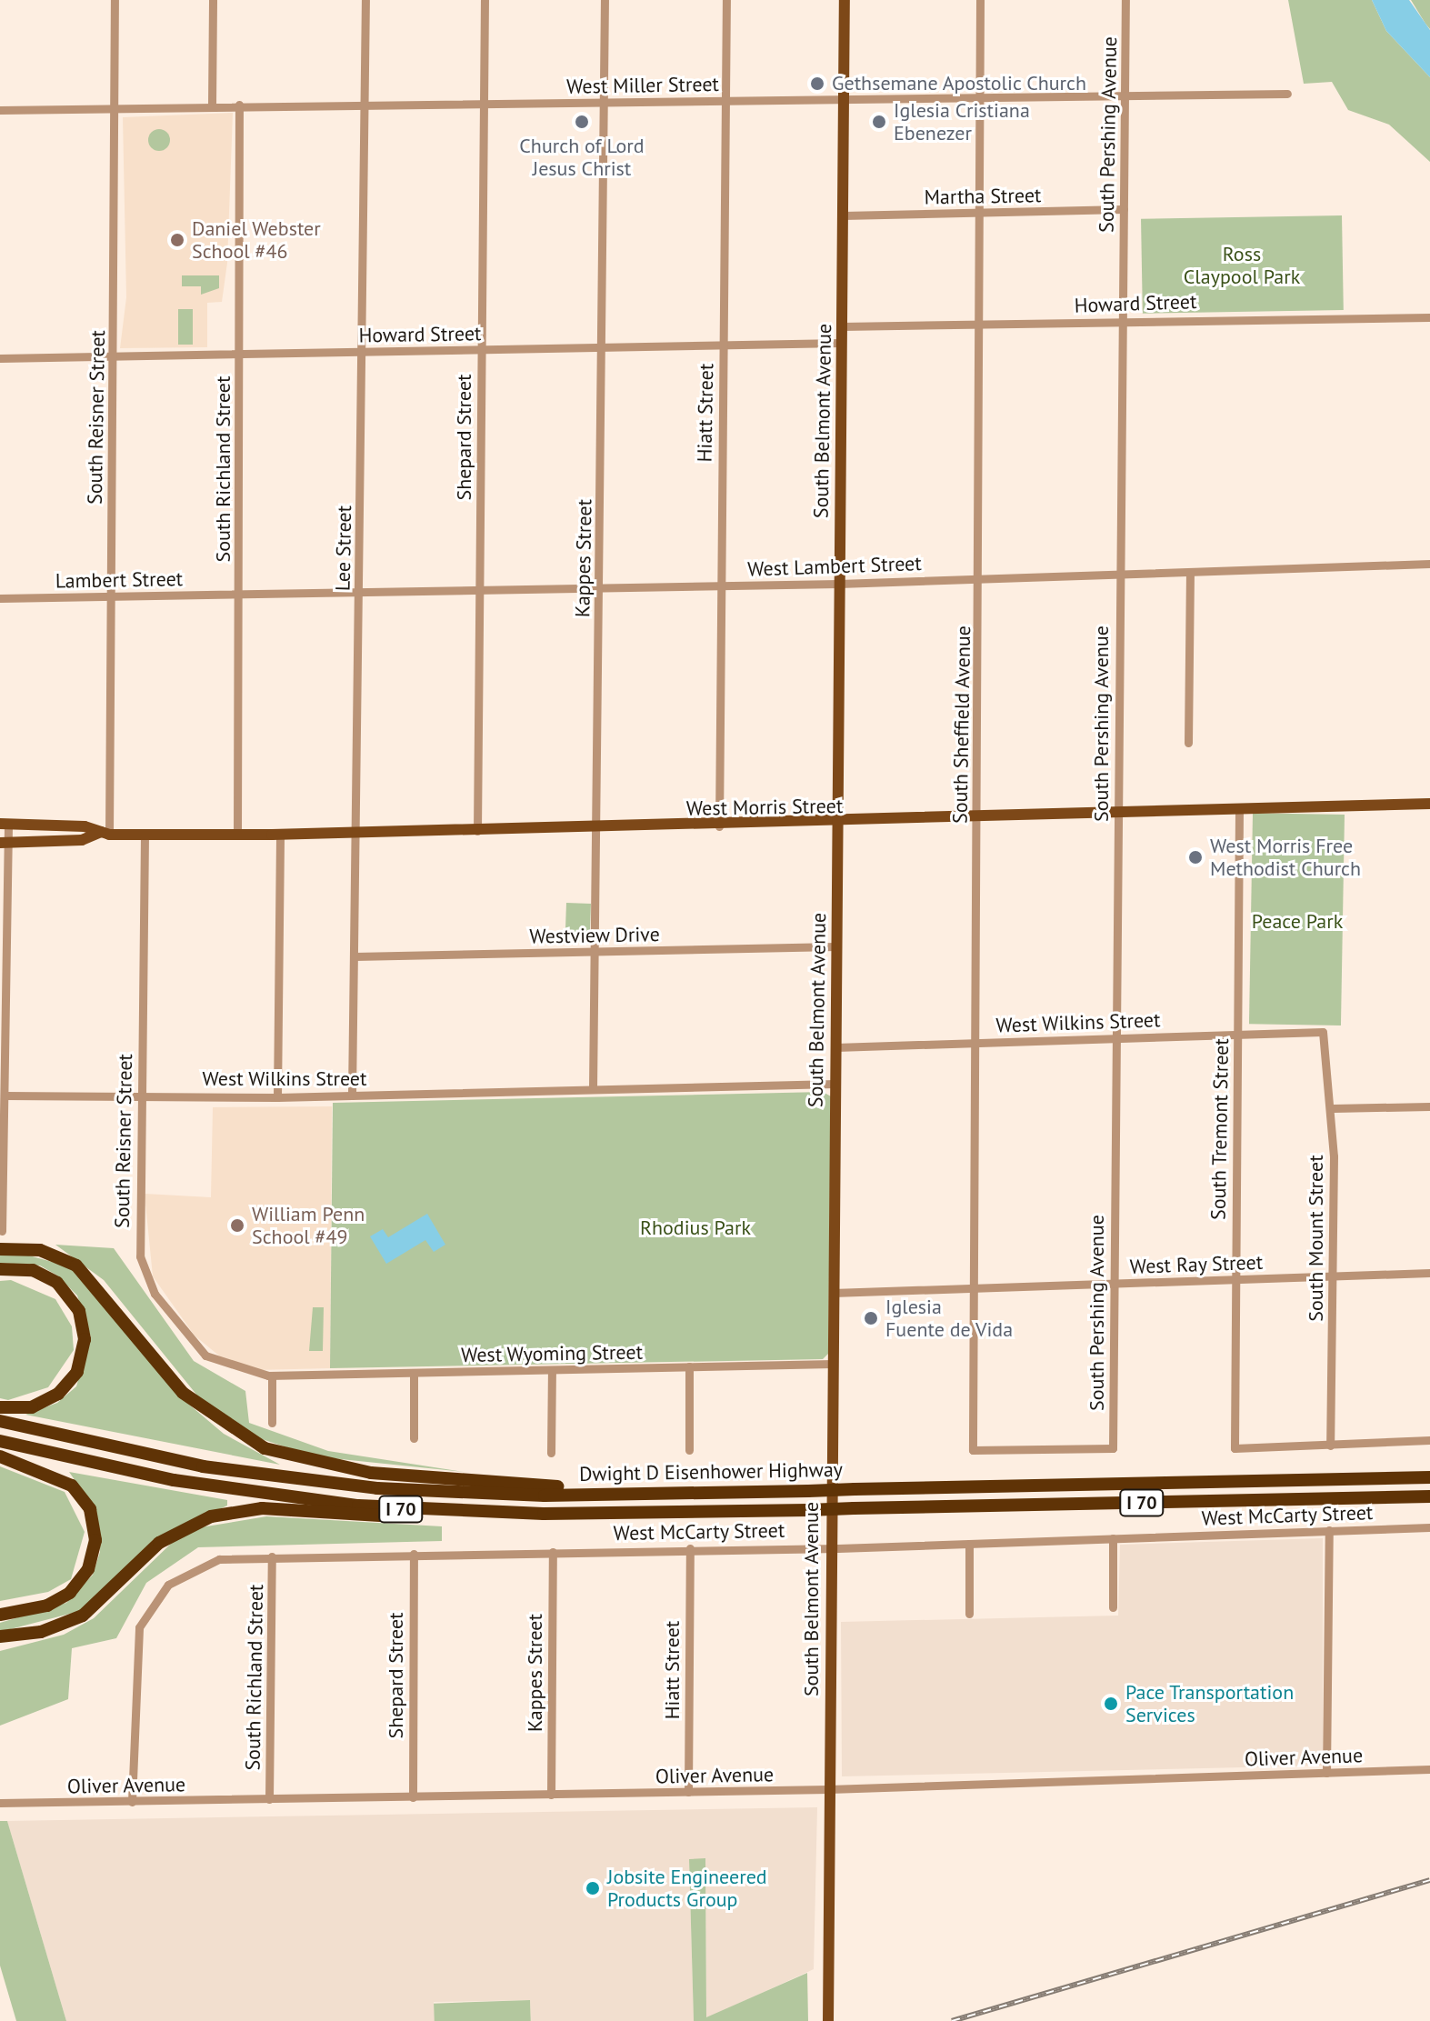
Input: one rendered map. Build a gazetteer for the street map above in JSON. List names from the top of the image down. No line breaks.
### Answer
{"streets":{"highway":["Dwight D Eisenhower Highway","I 70"],"main road":["South Belmont Avenue","West Morris Street"],"street":["West Miller Street","South Pershing Avenue","Martha Street","Howard Street","Hiatt Street","South Reisner Street","Shepard Street","South Richland Street","Lee Street","Kappes Street","West Lambert Street","Lambert Street","South Sheffield Avenue","Westview Drive","West Wilkins Street","South Tremont Street","South Mount Street","West Ray Street","West Wyoming Street","West McCarty Street","Oliver Avenue"]},"crossings":[["West Miller Street","South Pershing Avenue"],["West Miller Street","Hiatt Street"],["West Miller Street","South Reisner Street"],["West Miller Street","South Belmont Avenue"],["West Miller Street","Shepard Street"],["West Miller Street","South Richland Street"],["West Miller Street","Lee Street"],["West Miller Street","Kappes Street"],["West Miller Street","South Sheffield Avenue"],["South Pershing Avenue","Martha Street"],["South Pershing Avenue","Howard Street"],["South Pershing Avenue","West Lambert Street"],["South Pershing Avenue","South Sheffield Avenue"],["South Pershing Avenue","West Morris Street"],["South Pershing Avenue","West Wilkins Street"],["South Pershing Avenue","West Ray Street"],["Martha Street","South Belmont Avenue"],["Martha Street","South Sheffield Avenue"],["Howard Street","Hiatt Street"],["Howard Street","South Reisner Street"],["Howard Street","South Belmont Avenue"],["Howard Street","Shepard Street"],["Howard Street","South Richland Street"],["Howard Street","Lee Street"],["Howard Street","Kappes Street"],["Howard Street","South Sheffield Avenue"],["Hiatt Street","West Lambert Street"],["Hiatt Street","West Morris Street"],["Hiatt Street","West McCarty Street"],["Hiatt Street","Oliver Avenue"],["South Reisner Street","Lambert Street"],["South Reisner Street","West Morris Street"],["South Reisner Street","West Wilkins Street"],["South Reisner Street","West Wyoming Street"],["South Belmont Avenue","West Lambert Street"],["South Belmont Avenue","West Morris Street"],["South Belmont Avenue","Westview Drive"],["South Belmont Avenue","West Wilkins Street"],["South Belmont Avenue","West Ray Street"],["South Belmont Avenue","West Wyoming Street"],["South Belmont Avenue","West McCarty Street"],["South Belmont Avenue","Oliver Avenue"],["Shepard Street","West Lambert Street"],["Shepard Street","West Morris Street"],["Shepard Street","West McCarty Street"],["Shepard Street","Oliver Avenue"],["South Richland Street","West Lambert Street"],["South Richland Street","Lambert Street"],["South Richland Street","West Morris Street"],["South Richland Street","West McCarty Street"],["South Richland Street","Oliver Avenue"],["Lee Street","West Lambert Street"],["Lee Street","West Morris Street"],["Lee Street","Westview Drive"],["Lee Street","West Wilkins Street"],["Kappes Street","West Lambert Street"],["Kappes Street","West Morris Street"],["Kappes Street","Westview Drive"],["Kappes Street","West Wilkins Street"],["Kappes Street","West McCarty Street"],["Kappes Street","Oliver Avenue"],["West Lambert Street","Lambert Street"],["West Lambert Street","South Sheffield Avenue"],["South Sheffield Avenue","West Morris Street"],["South Sheffield Avenue","West Wilkins Street"],["South Sheffield Avenue","West Ray Street"],["West Morris Street","South Tremont Street"],["West Wilkins Street","South Tremont Street"],["West Wilkins Street","South Mount Street"],["South Tremont Street","South Mount Street"],["South Tremont Street","West Ray Street"],["South Mount Street","West Ray Street"],["West McCarty Street","Oliver Avenue"]],"parks":["Ross Claypool Park","Peace Park","Rhodius Park"],"places":["Gethsemane Apostolic Church","Church of Lord Jesus Christ","Iglesia Cristiana Ebenezer","Daniel Webster School #46","West Morris Free Methodist Church","William Penn School #49","Iglesia Fuente de Vida","Pace Transportation Services","Jobsite Engineered Products Group"]}
